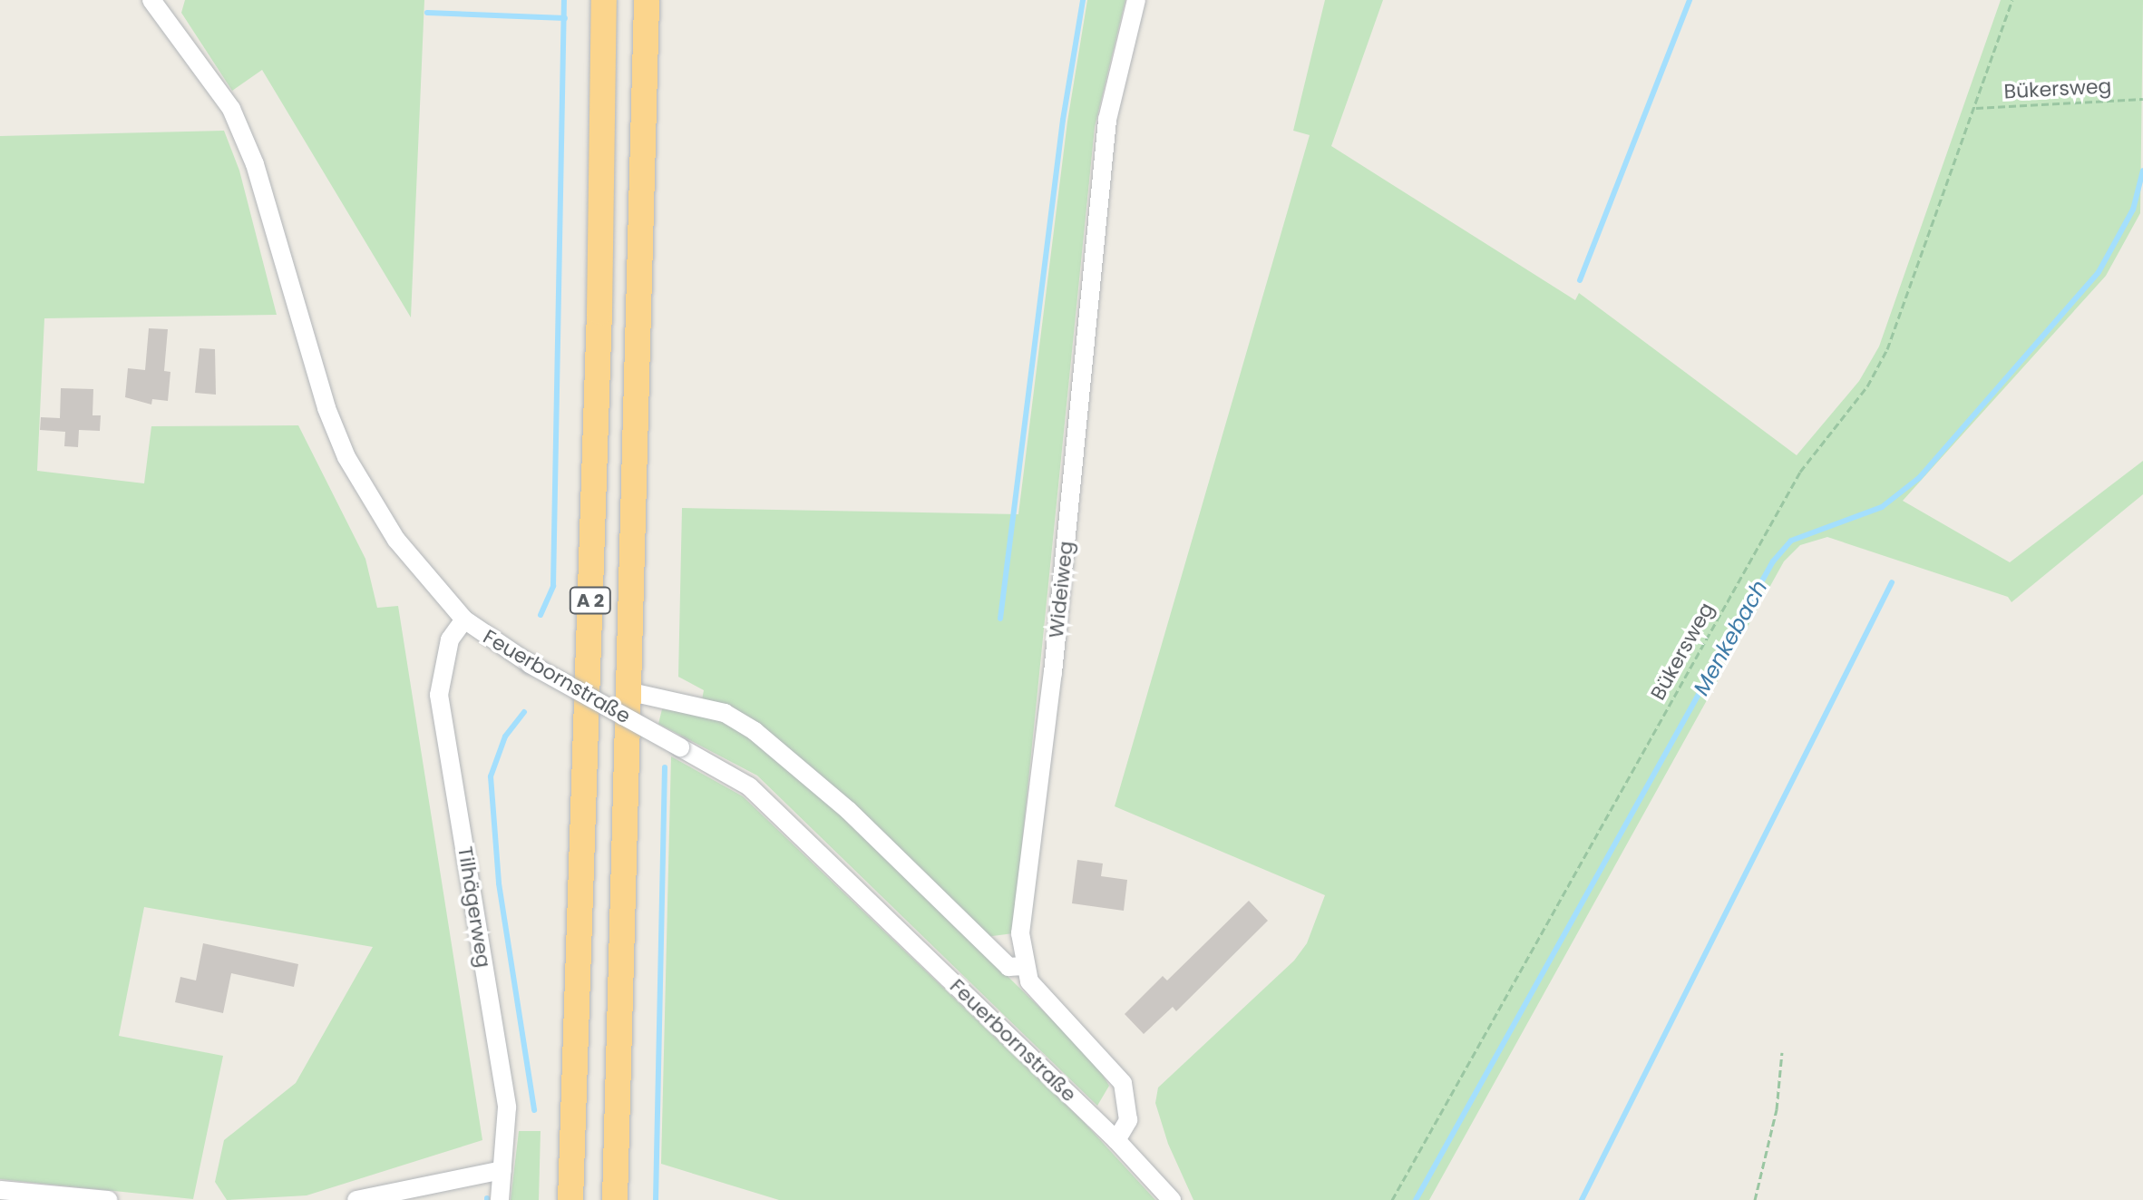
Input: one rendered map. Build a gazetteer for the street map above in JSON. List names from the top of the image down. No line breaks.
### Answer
{"streets":{"highway":["A 2"],"street":["Wideiweg","Feuerbornstraße","Tilhägerweg"],"path":["Bükersweg"]},"crossings":[["Wideiweg","Feuerbornstraße"],["Feuerbornstraße","Tilhägerweg"]],"water":["Menkebach"]}
